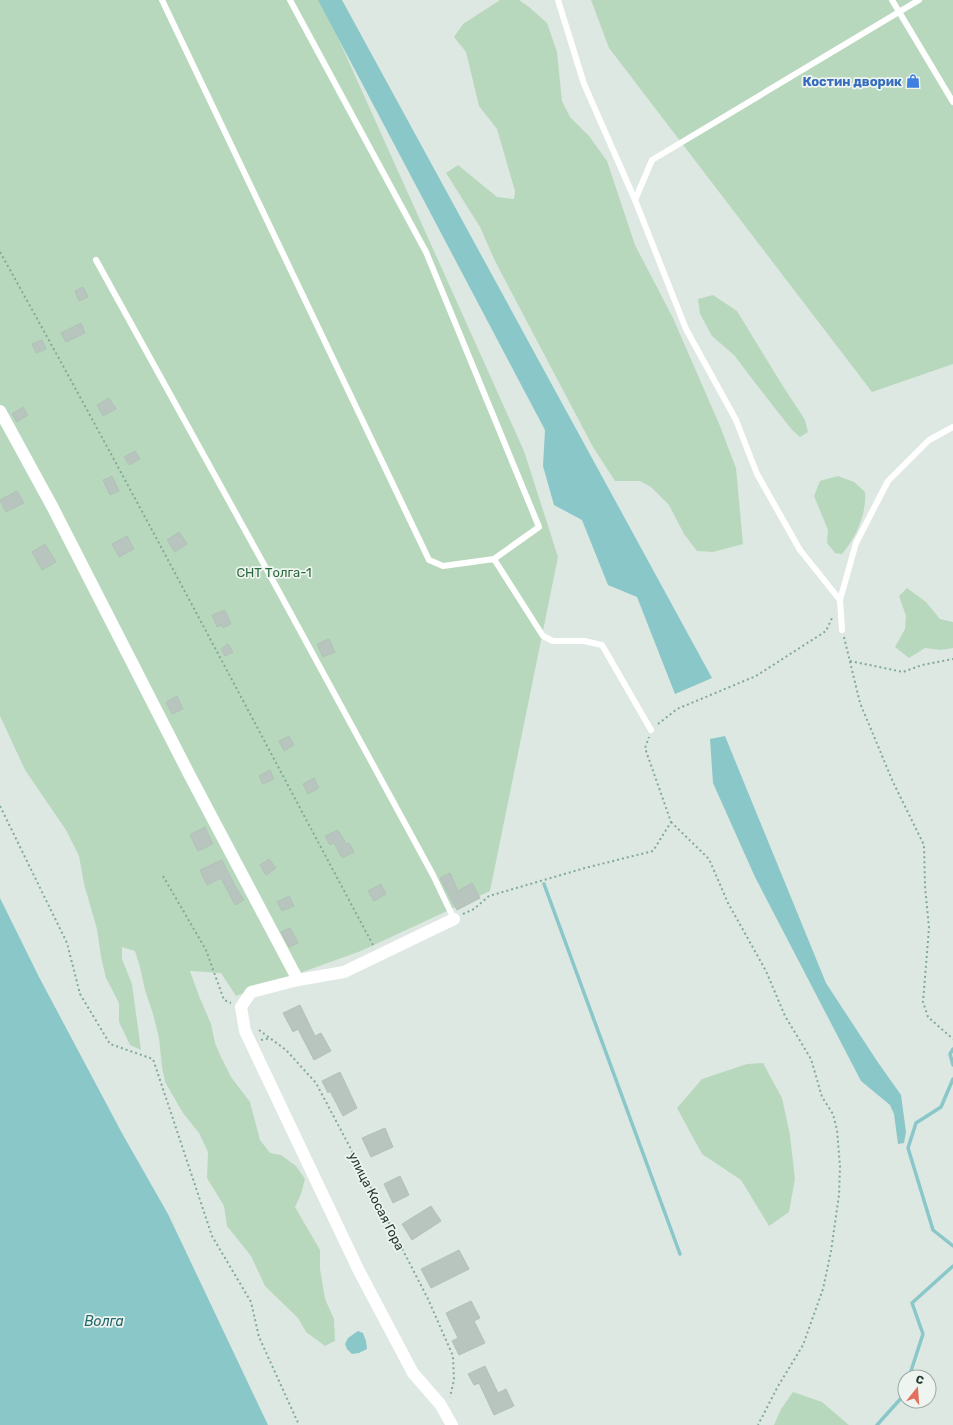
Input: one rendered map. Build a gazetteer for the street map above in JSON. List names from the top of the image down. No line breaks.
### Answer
{"streets":{"path":["улица Косая Гора"]},"water":["Волга"],"parks":["СНТ Толга-1"],"places":{"shop":["Костин дворик"]},"north":"top"}
